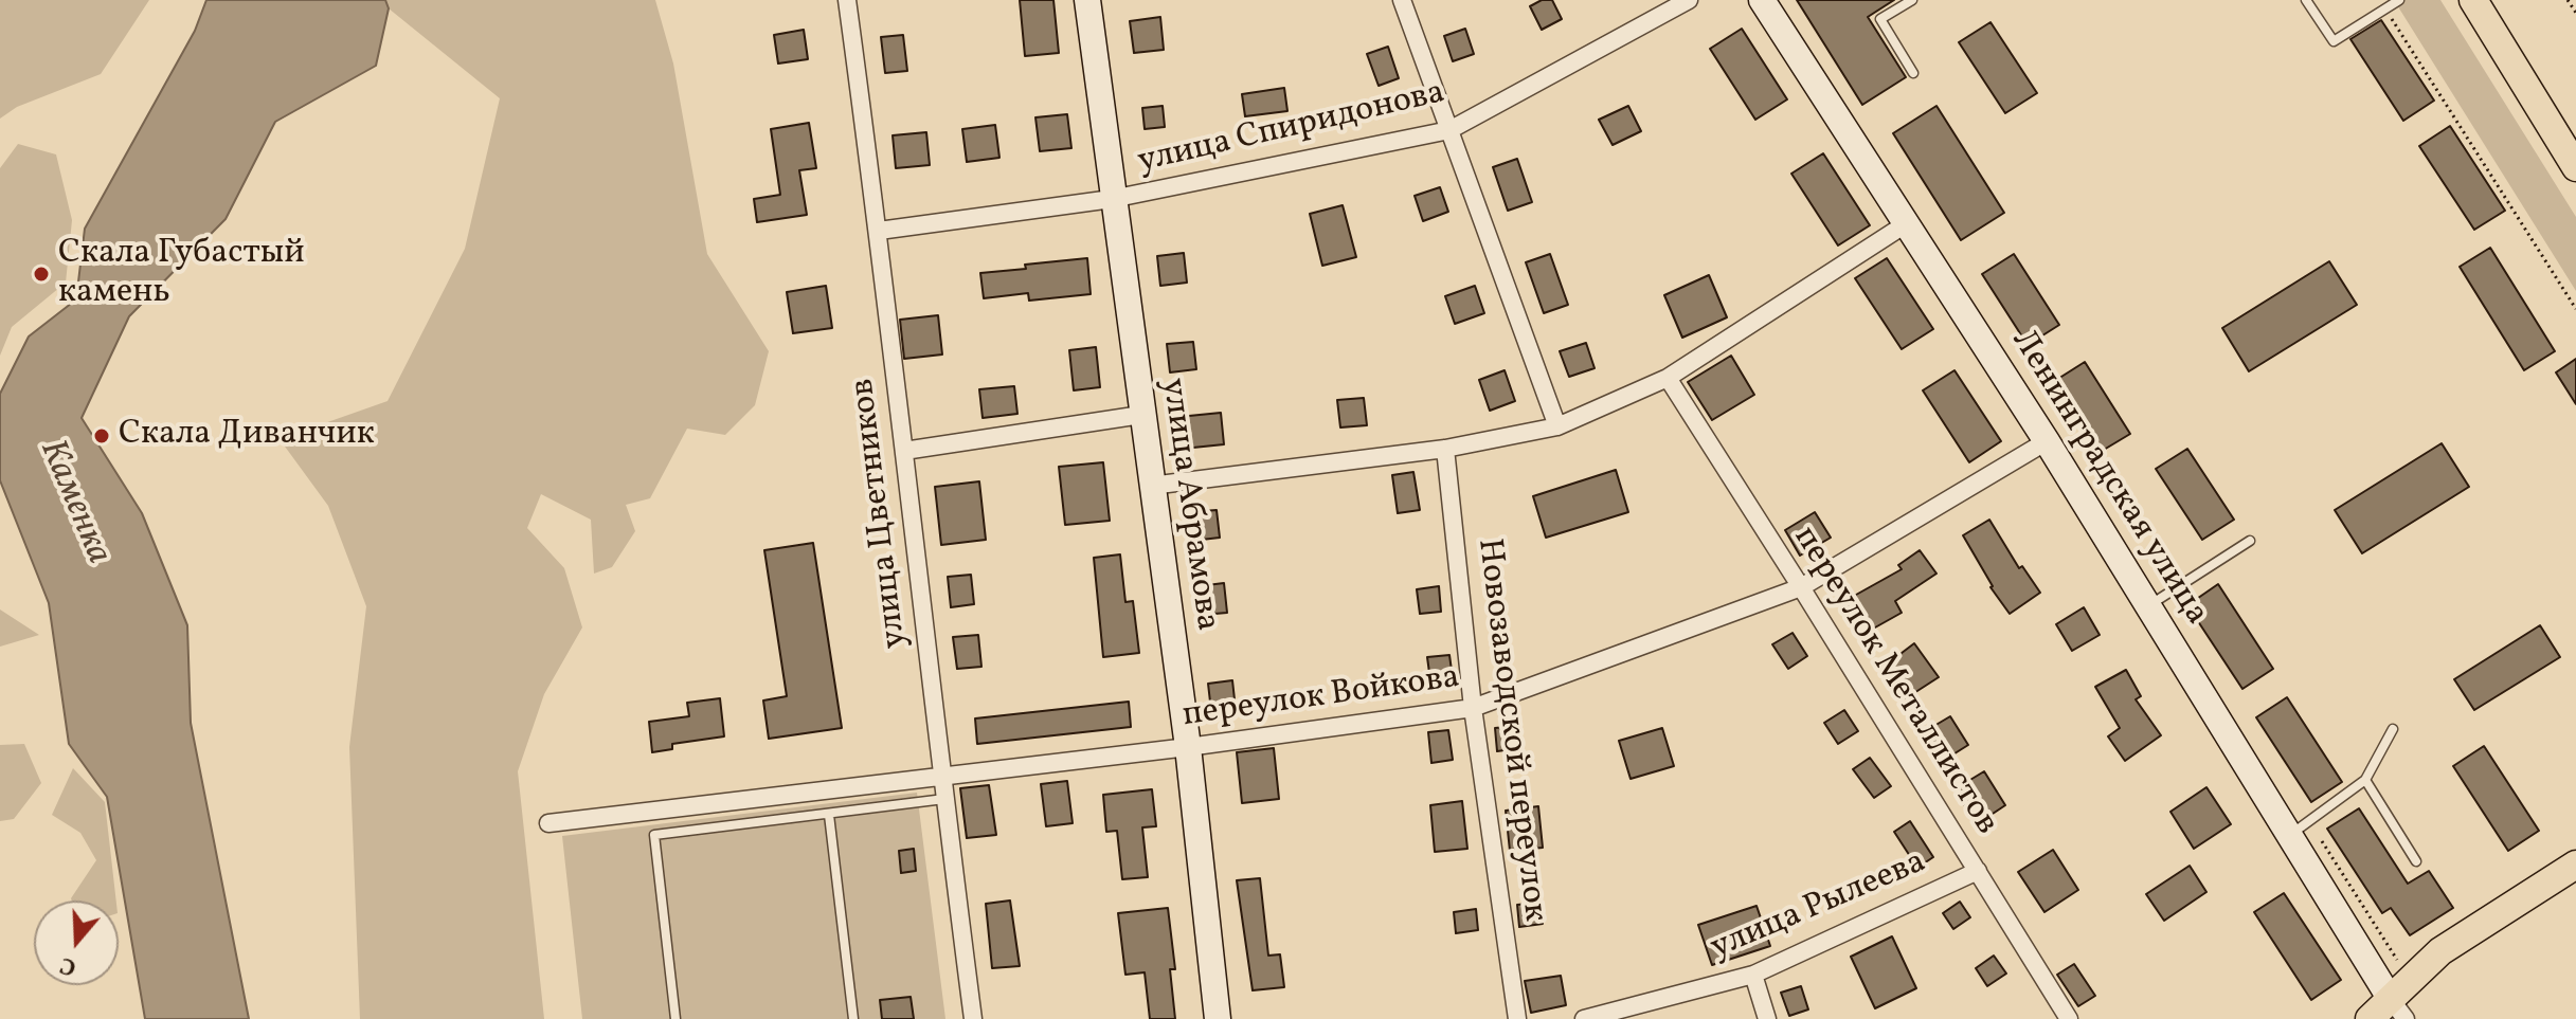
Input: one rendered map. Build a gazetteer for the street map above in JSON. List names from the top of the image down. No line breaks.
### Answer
{"streets":{"street":["улица Спиридонова","Ленинградская улица","улица Абрамова","улица Цветников","переулок Металлистов","переулок Войкова","Новозаводской переулок","улица Рылеева"]},"crossings":[["улица Спиридонова","улица Абрамова"],["улица Спиридонова","улица Цветников"],["Ленинградская улица","переулок Войкова"],["улица Абрамова","переулок Войкова"],["улица Цветников","переулок Войкова"],["переулок Металлистов","переулок Войкова"],["переулок Металлистов","улица Рылеева"],["переулок Войкова","Новозаводской переулок"]],"water":["Каменка"],"places":["Скала Губастый камень","Скала Диванчик"],"north":"bottom"}
